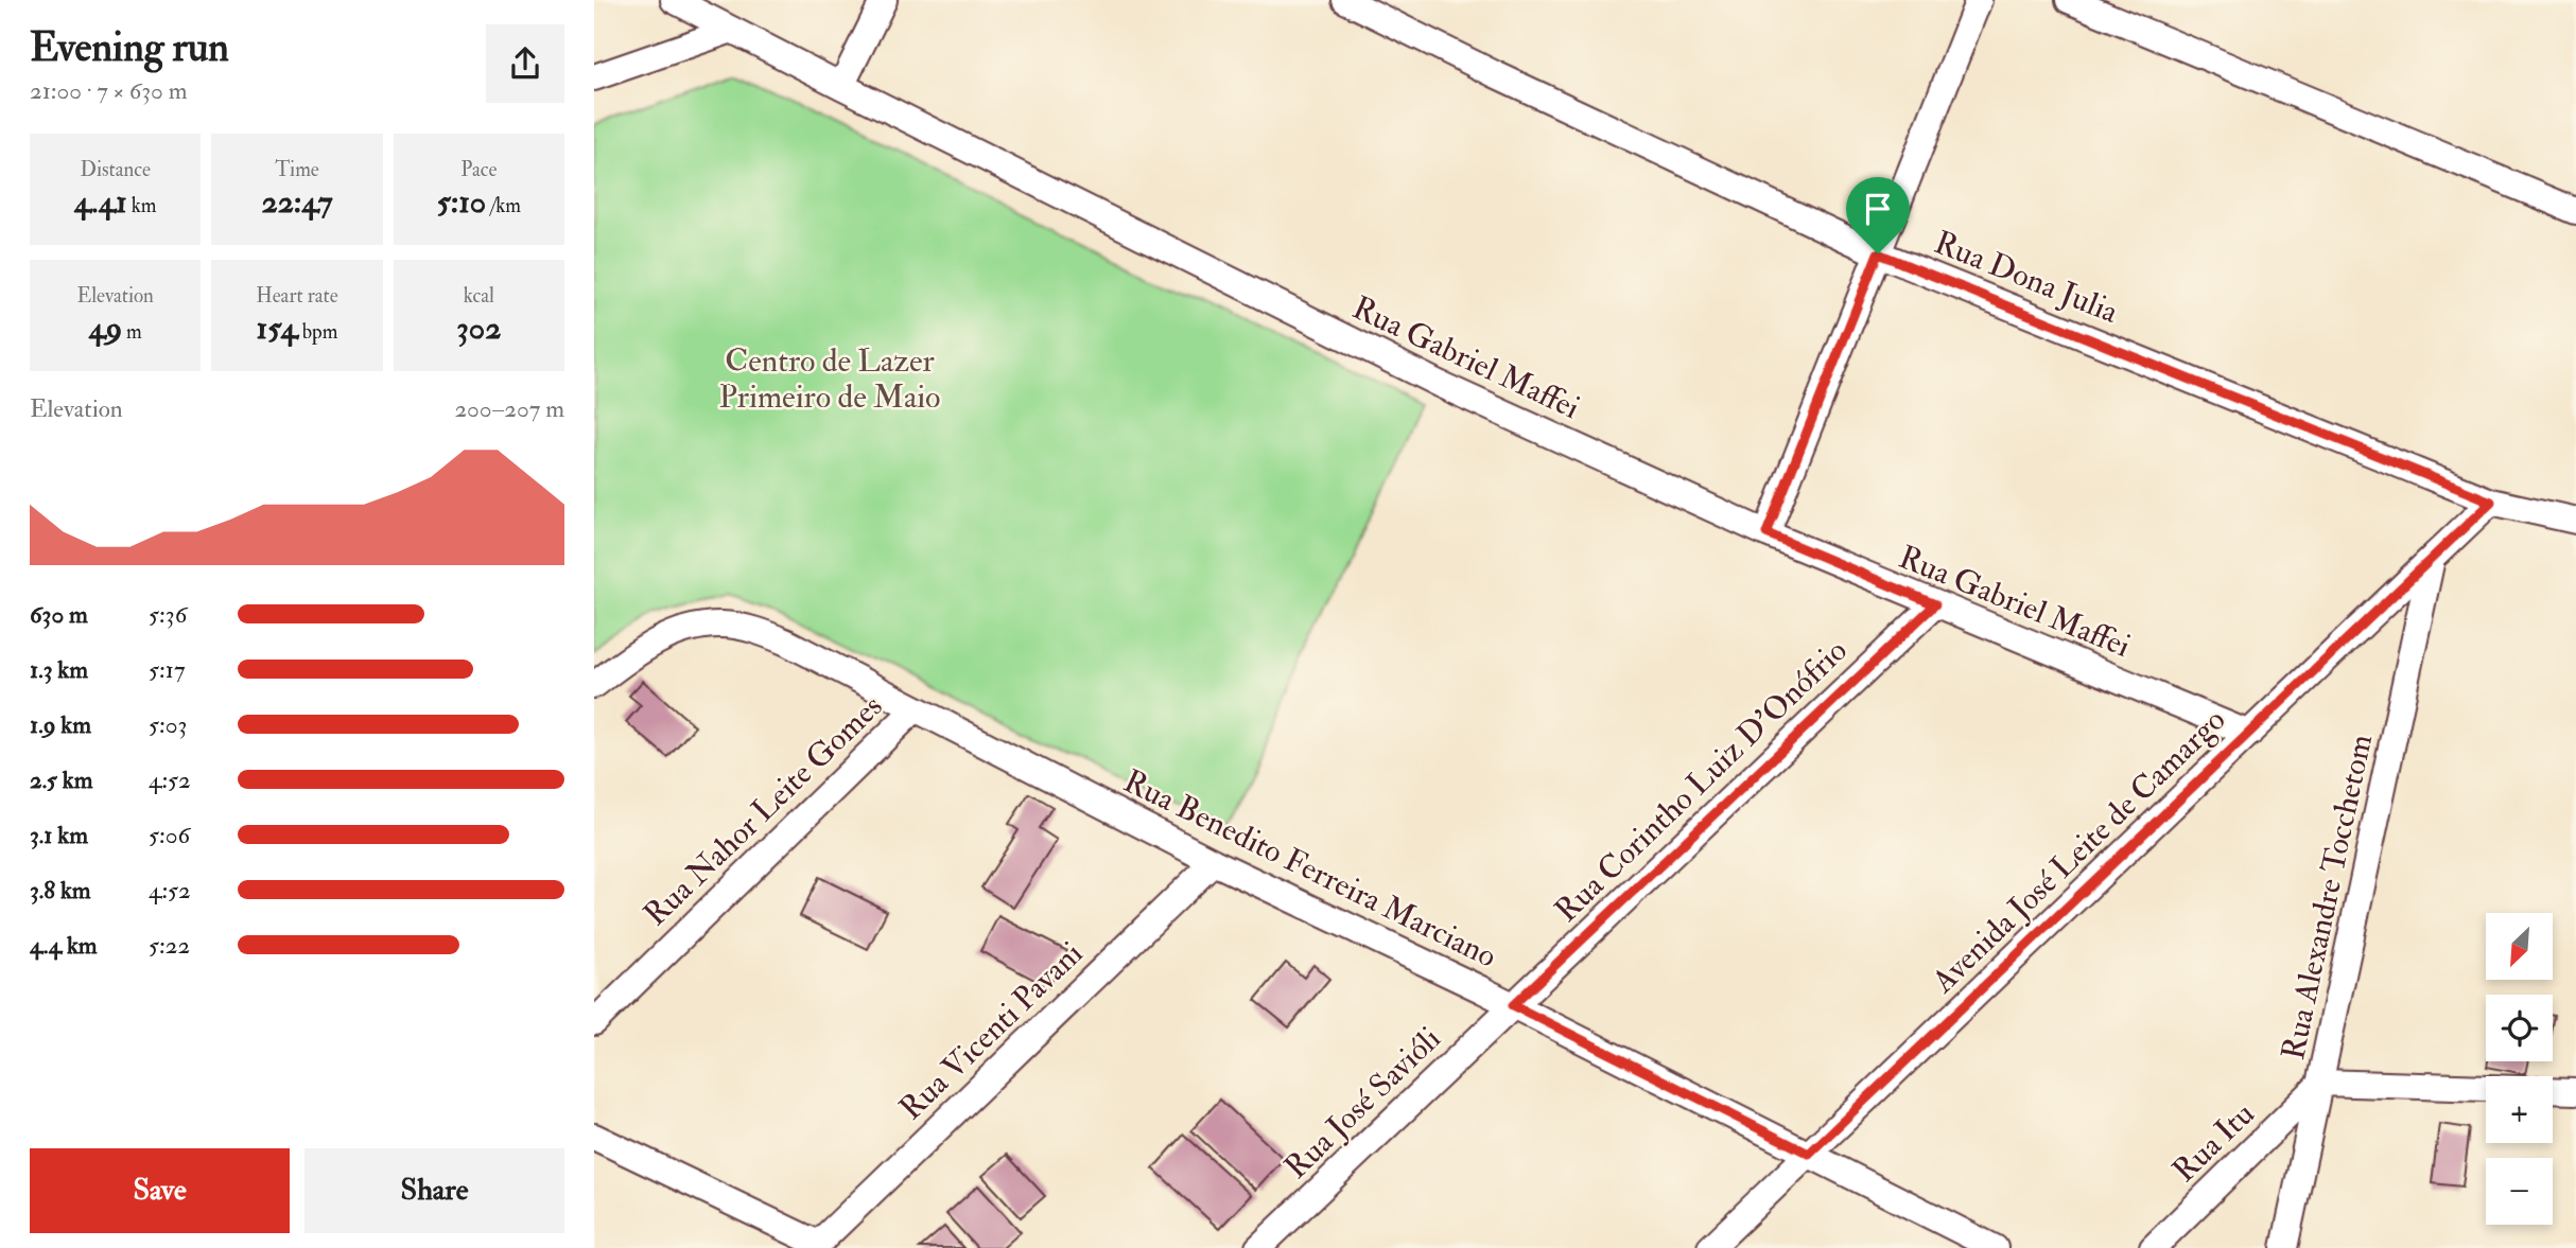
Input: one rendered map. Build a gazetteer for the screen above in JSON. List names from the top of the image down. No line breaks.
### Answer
{"streets":{"street":["Rua Dona Julia","Rua Gabriel Maffei","Rua Corintho Luiz D'Onófrio","Rua Nahor Leite Gomes","Avenida José Leite de Camargo","Rua Benedito Ferreira Marciano","Rua Alexandre Tocchetom","Rua Vicenti Pavani","Rua José Savióli","Rua Itu"]},"crossings":[["Rua Dona Julia","Avenida José Leite de Camargo"],["Rua Gabriel Maffei","Rua Corintho Luiz D'Onófrio"],["Rua Gabriel Maffei","Avenida José Leite de Camargo"],["Rua Corintho Luiz D'Onófrio","Rua Benedito Ferreira Marciano"],["Rua Corintho Luiz D'Onófrio","Rua José Savióli"],["Rua Nahor Leite Gomes","Rua Benedito Ferreira Marciano"],["Avenida José Leite de Camargo","Rua Benedito Ferreira Marciano"],["Avenida José Leite de Camargo","Rua Alexandre Tocchetom"],["Rua Benedito Ferreira Marciano","Rua Vicenti Pavani"],["Rua Benedito Ferreira Marciano","Rua José Savióli"],["Rua Alexandre Tocchetom","Rua Itu"]],"parks":["Centro de Lazer Primeiro de Maio"],"north":"bottom left","page":{"heading":["Evening run","21:00 · 7 × 630 m"],"stats":[["Distance","4.41 km"],["Time","22:47"],["Pace","5:10 /km"],["Elevation","49 m"],["Heart rate","154 bpm"],["kcal","302"]],"chart":["Elevation","200–207 m"],"list":[{"name":"630 m","note":"5:36"},{"name":"1.3 km","note":"5:17"},{"name":"1.9 km","note":"5:03"},{"name":"2.5 km","note":"4:52"},{"name":"3.1 km","note":"5:06"},{"name":"3.8 km","note":"4:52"},{"name":"4.4 km","note":"5:22"}],"map_buttons":["+","−"],"buttons":["Save","Share"]}}
